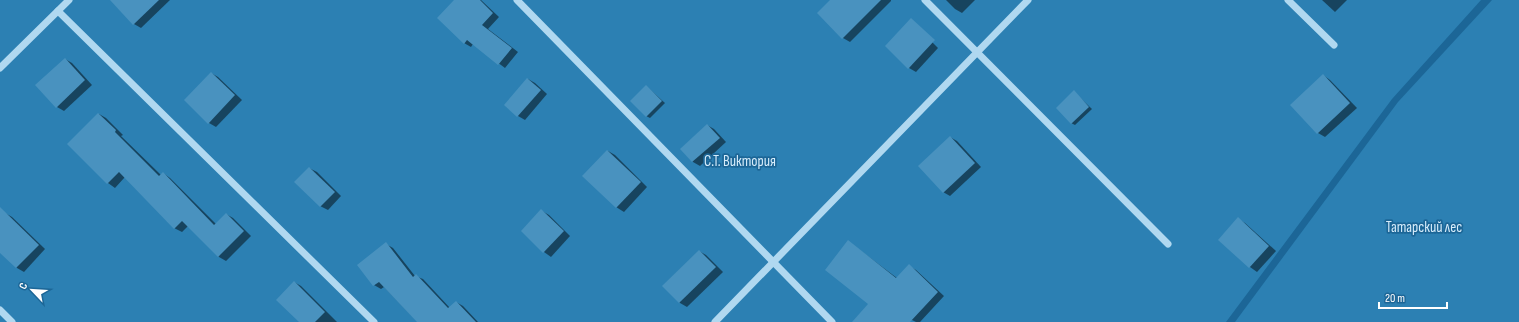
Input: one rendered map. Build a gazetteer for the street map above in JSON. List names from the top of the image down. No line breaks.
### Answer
{"parks":["С.Т. Виктория","Татарский лес"],"scale_bar":"20 m","north":"top left"}
